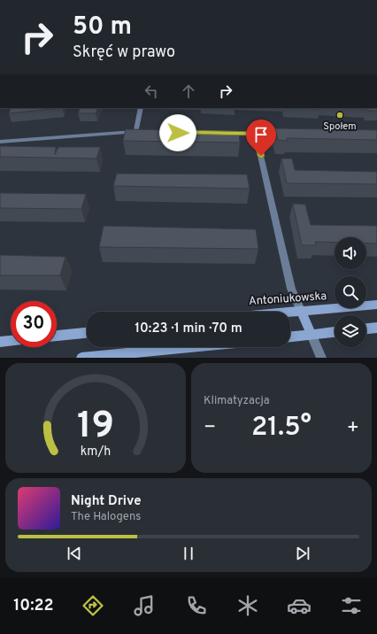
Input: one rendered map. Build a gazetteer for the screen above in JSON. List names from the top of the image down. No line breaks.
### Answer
{"streets":{"main road":["Antoniukowska"]},"places":["Społem"],"page":{"turn":["50 m","Skręć w prawo"],"limit":"30","trip":"10:23 · 1 min · 70 m","tile":"Klimatyzacja","heat":["−","21.5°","+"],"song":["Night Drive","The Halogens"],"tabs":"10:22","gauge":["19","km/h"]}}
